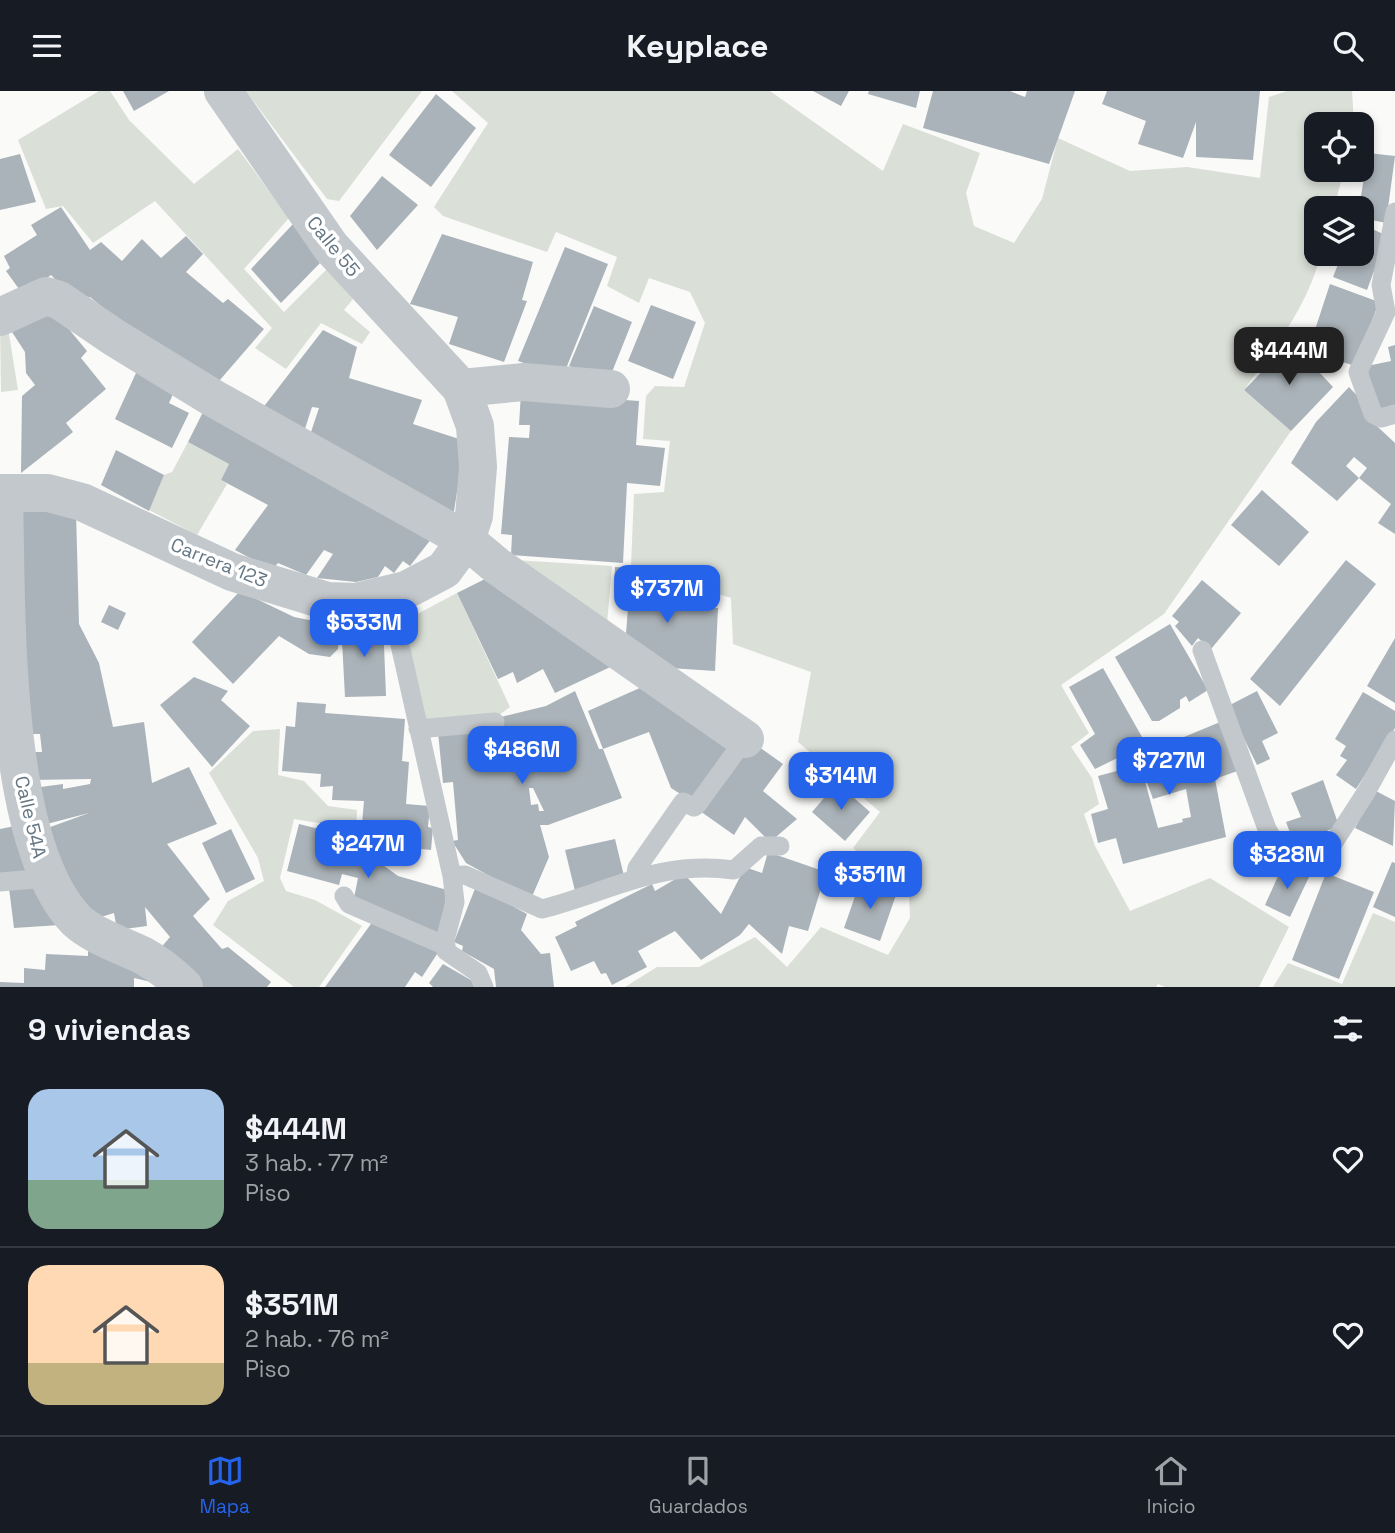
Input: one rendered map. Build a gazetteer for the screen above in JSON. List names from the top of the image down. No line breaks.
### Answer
{"streets":{"street":["Calle 55","Carrera 123","Calle 54A"]},"crossings":[["Calle 55","Carrera 123"],["Carrera 123","Calle 54A"]],"page":{"header":"Keyplace","price":["$444M","$737M","$533M","$486M","$727M","$314M","$247M","$328M","$351M"],"heading":"9 viviendas","list":[{"name":"$444M","note":"3 hab. · 77 m² · Piso"},{"name":"$351M","note":"2 hab. · 76 m² · Piso"}],"tabs":["Mapa","Guardados","Inicio"]}}
